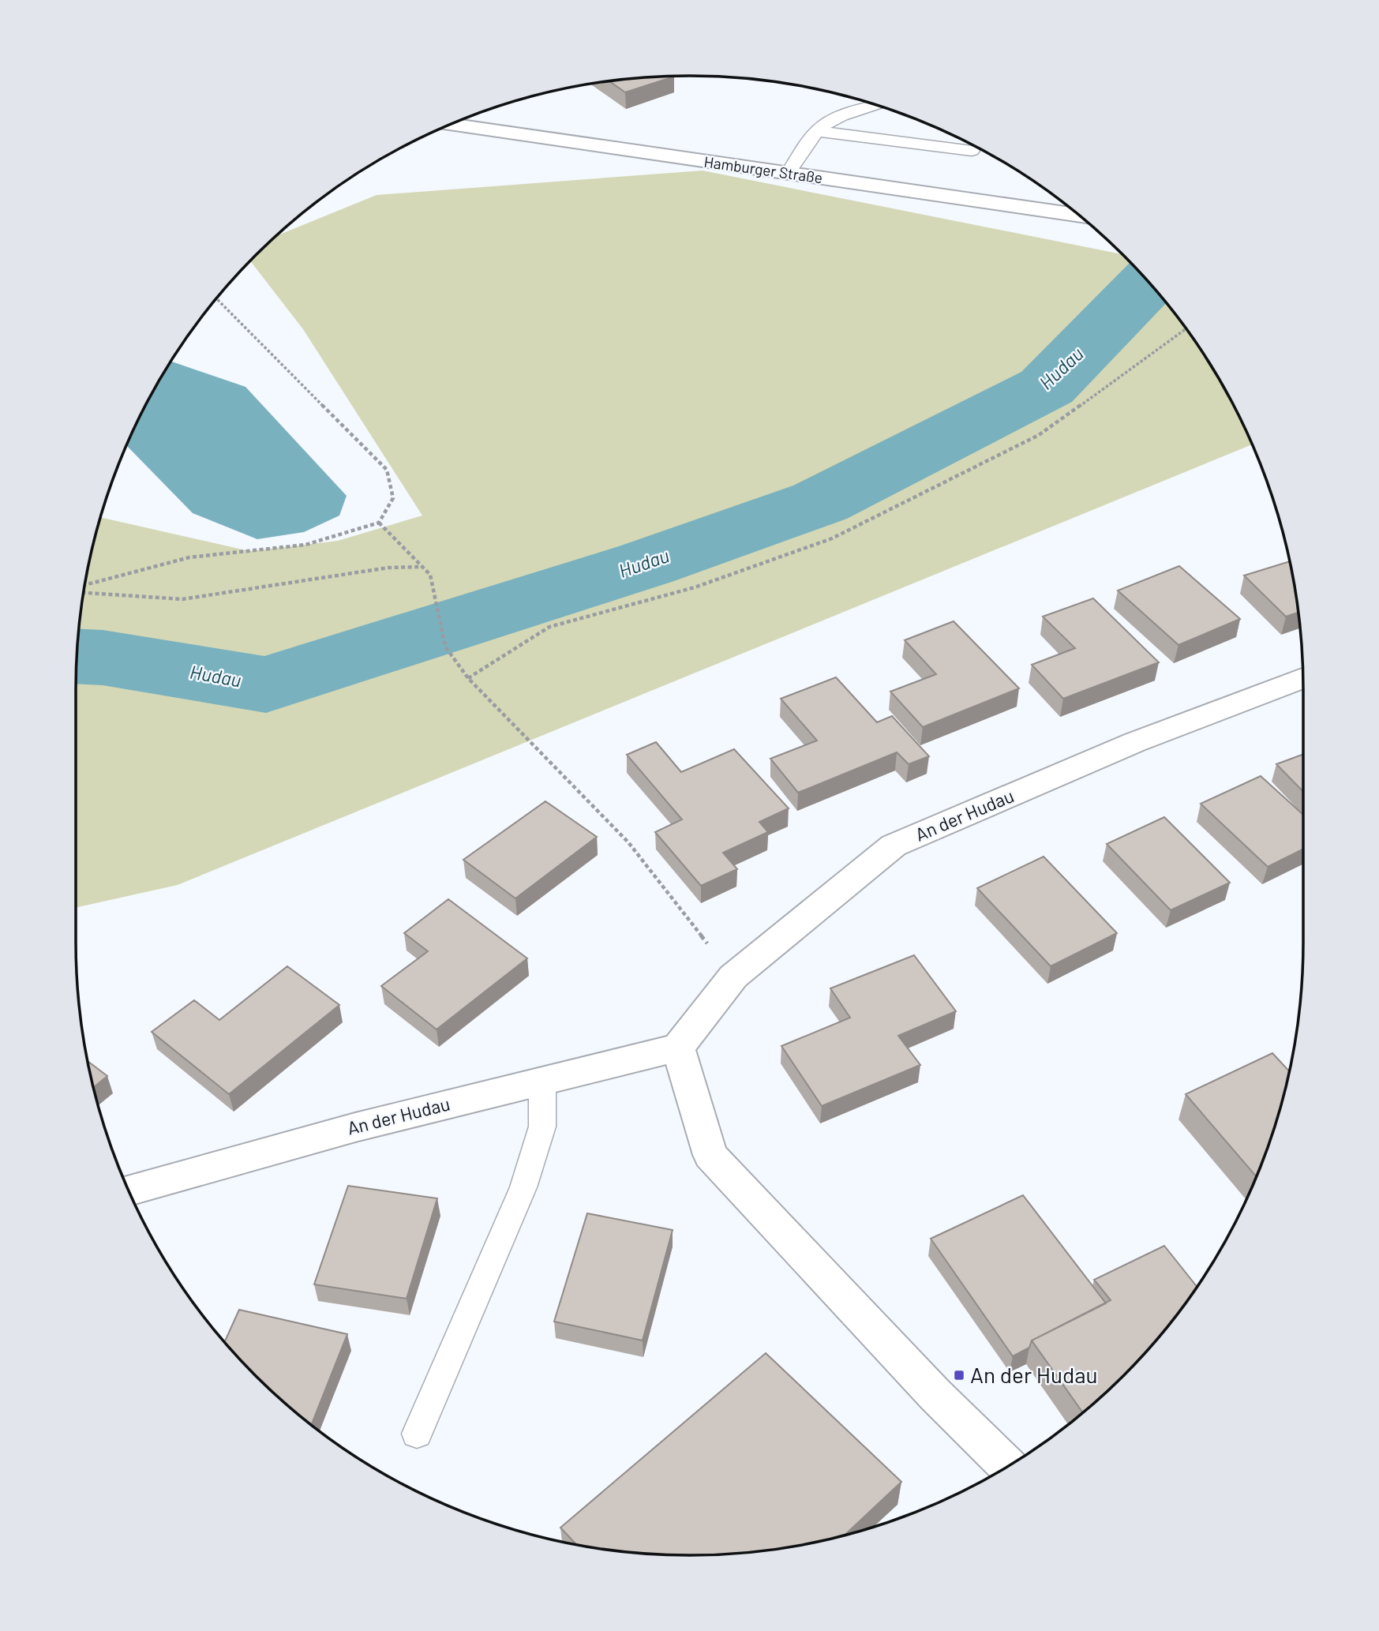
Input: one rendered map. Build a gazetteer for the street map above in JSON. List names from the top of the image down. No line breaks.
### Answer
{"streets":{"street":["Hamburger Straße","An der Hudau"]},"water":["Hudau"],"places":{"transit":["An der Hudau"]}}
